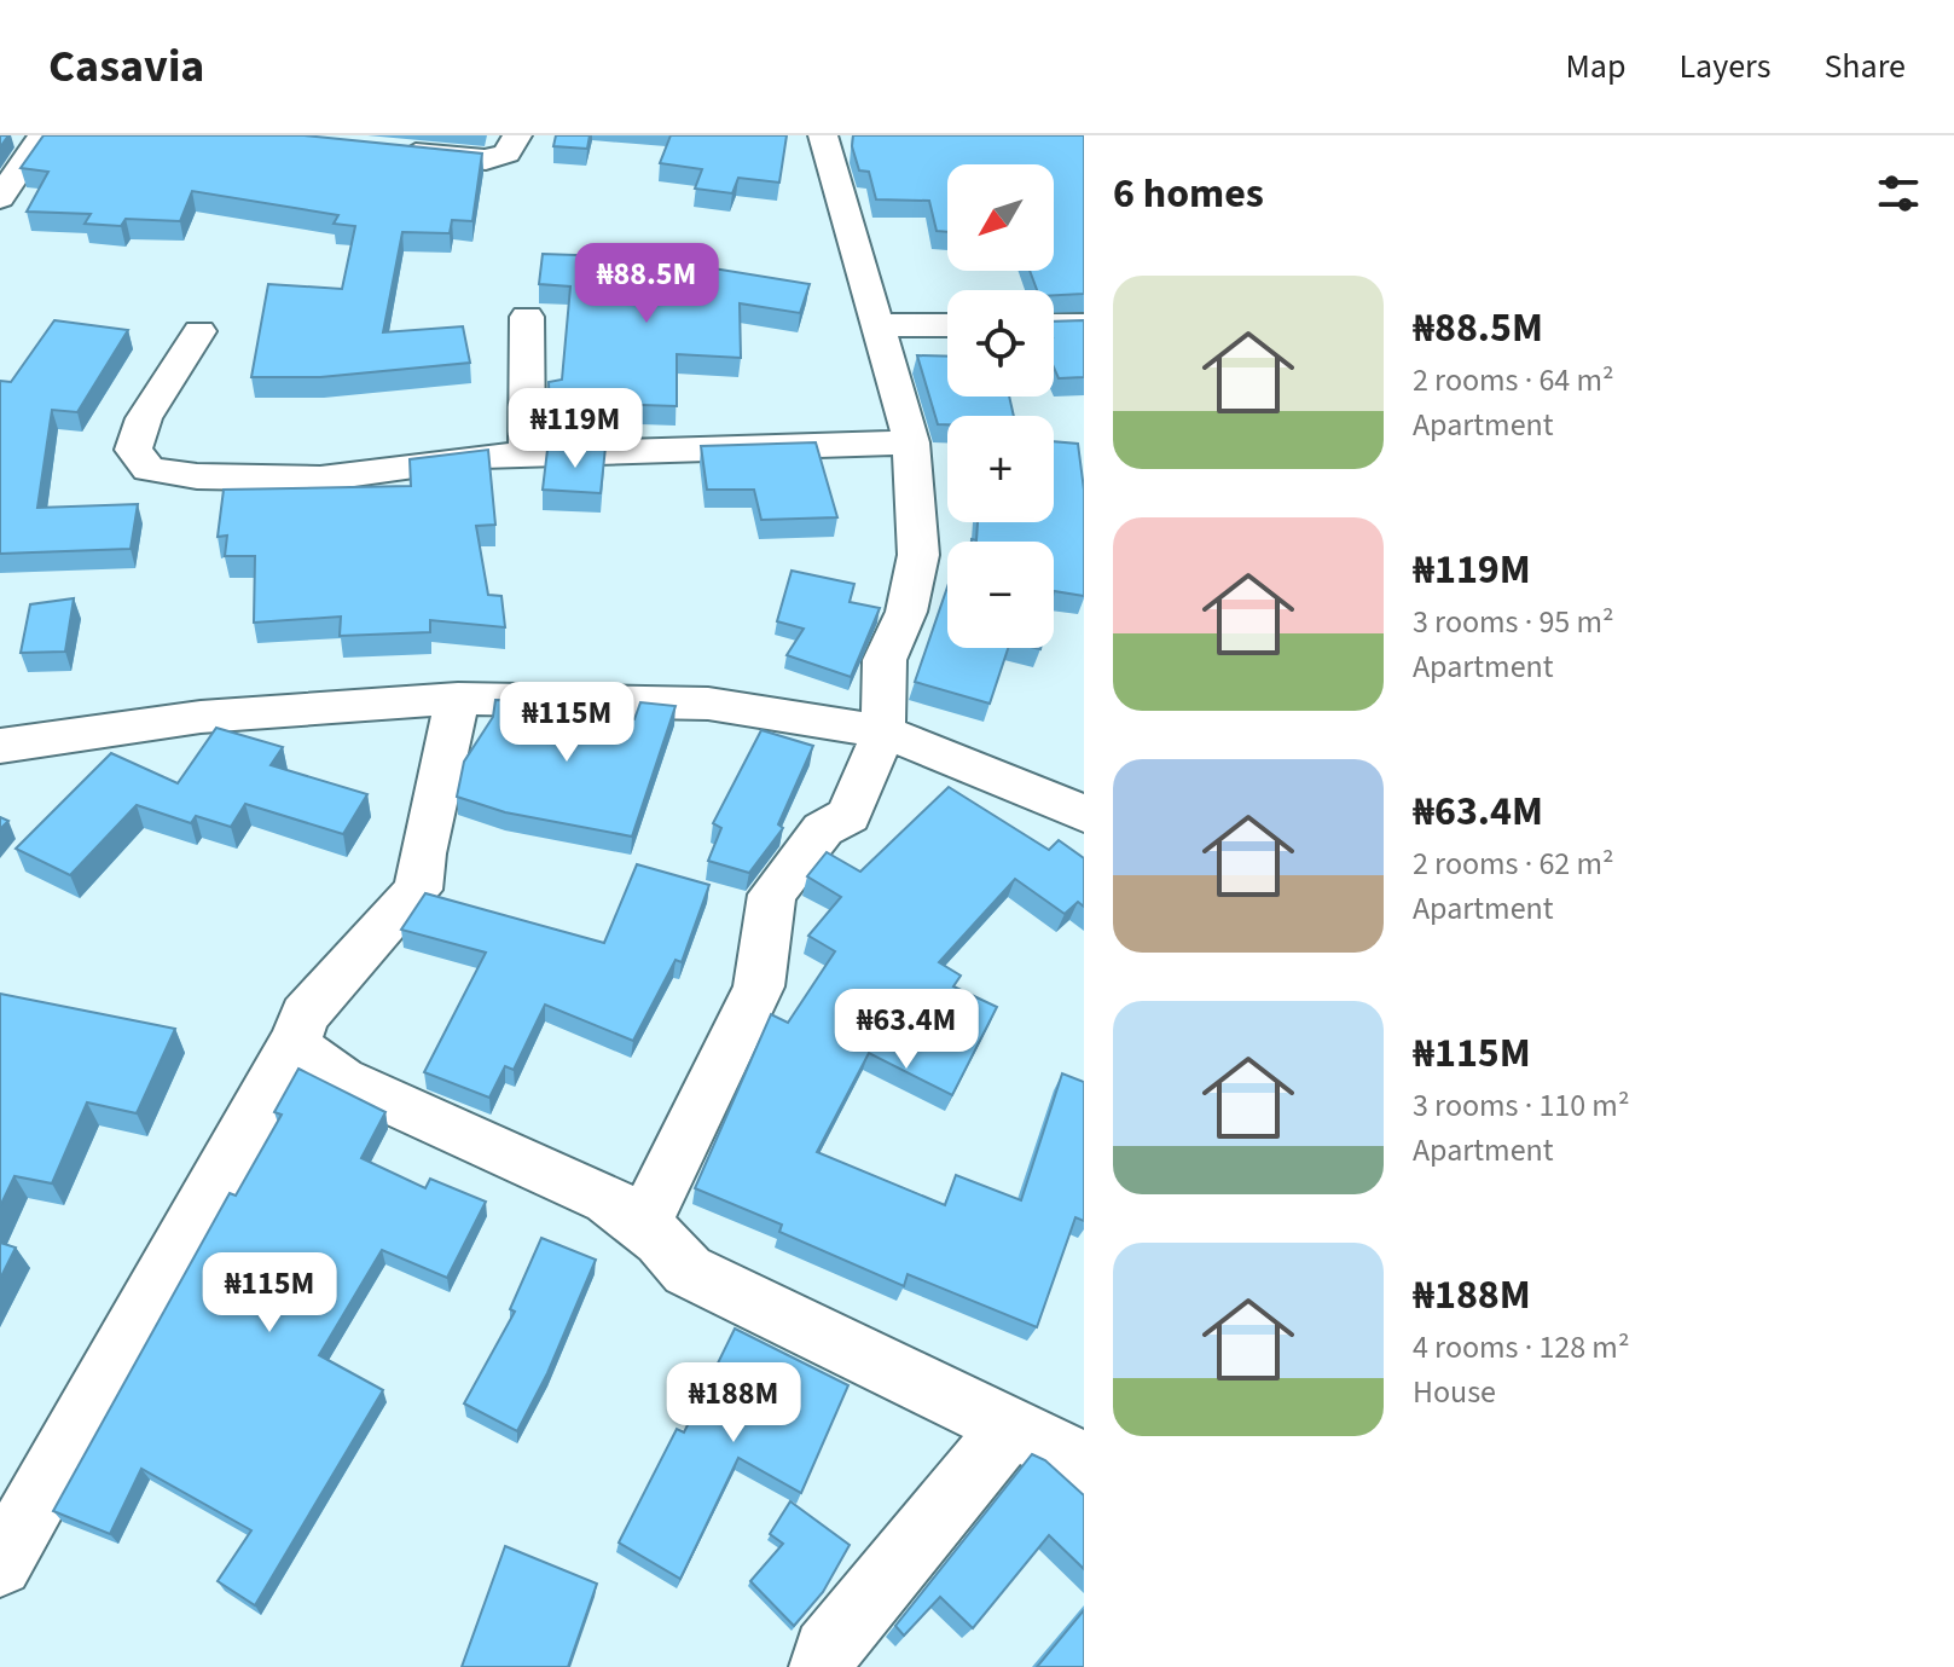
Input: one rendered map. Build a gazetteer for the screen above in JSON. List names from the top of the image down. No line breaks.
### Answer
{"north":"bottom left","page":{"header":"Casavia","nav":["Map","Layers","Share"],"heading":"6 homes","map_buttons":["+","−"],"price":["₦88.5M","₦119M","₦115M","₦63.4M","₦115M","₦188M"],"list":[{"name":"₦88.5M","note":"2 rooms · 64 m² · Apartment"},{"name":"₦119M","note":"3 rooms · 95 m² · Apartment"},{"name":"₦63.4M","note":"2 rooms · 62 m² · Apartment"},{"name":"₦115M","note":"3 rooms · 110 m² · Apartment"},{"name":"₦188M","note":"4 rooms · 128 m² · House"}]}}
